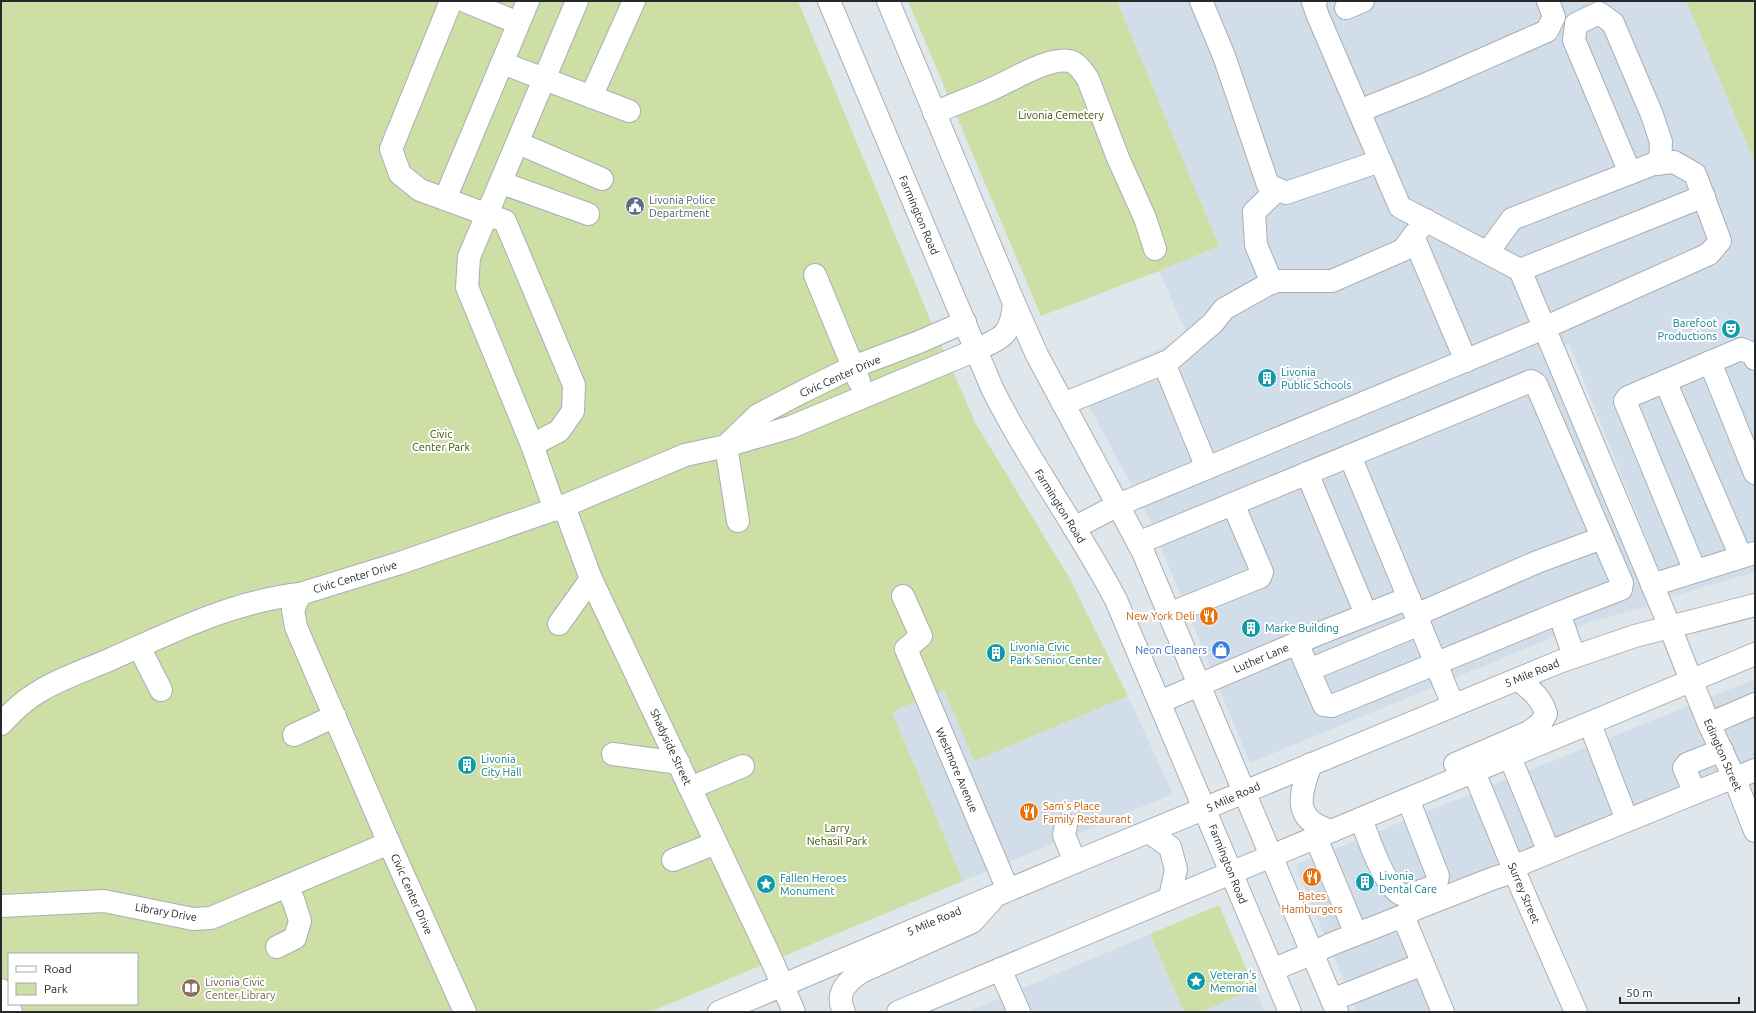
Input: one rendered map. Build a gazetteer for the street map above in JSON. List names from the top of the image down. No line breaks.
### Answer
{"streets":{"main road":["Farmington Road","Civic Center Drive","Luther Lane","5 Mile Road","Shadyside Street","Edington Street","Westmore Avenue","Surrey Street","Library Drive"]},"crossings":[["Farmington Road","Civic Center Drive"],["Farmington Road","Luther Lane"],["Farmington Road","5 Mile Road"],["Civic Center Drive","Shadyside Street"],["Civic Center Drive","Library Drive"],["5 Mile Road","Shadyside Street"],["5 Mile Road","Edington Street"],["5 Mile Road","Westmore Avenue"]],"parks":["Livonia Cemetery","Civic Center Park","Larry Nehasil Park"],"places":{"public building":["Livonia Police Department"],"theatre":["Barefoot Productions"],"building":["Livonia Public Schools","Marke Building","Livonia Civic Park Senior Center","Livonia City Hall","Livonia Dental Care"],"restaurant":["New York Deli","Sam's Place Family Restaurant","Bates Hamburgers"],"shop":["Neon Cleaners"],"place":["Fallen Heroes Monument","Veteran's Memorial"],"library":["Livonia Civic Center Library"]},"legend":["Road","Park"],"scale_bar":"50 m"}
